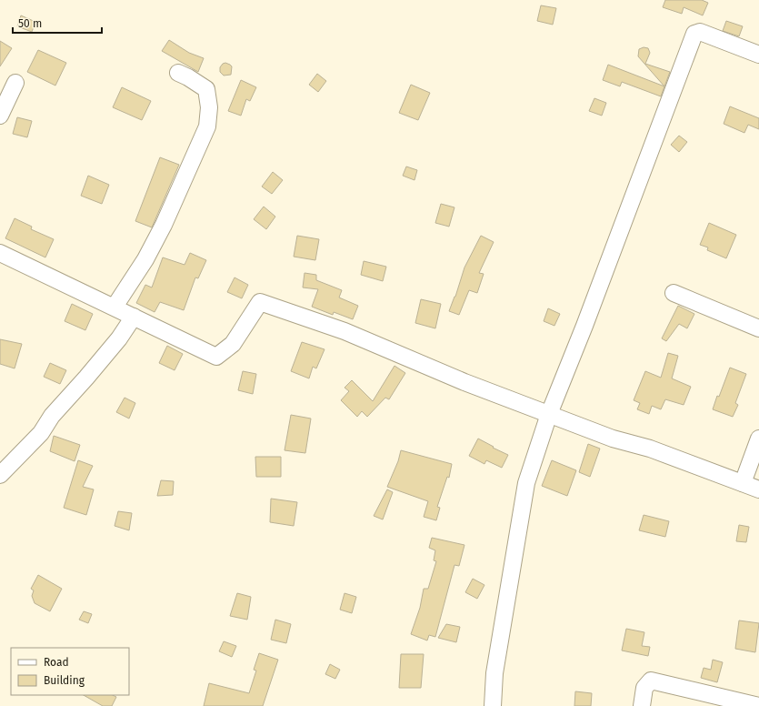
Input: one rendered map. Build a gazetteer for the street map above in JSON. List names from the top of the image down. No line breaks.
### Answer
{"legend":["Road","Building"],"scale_bar":"50 m"}
